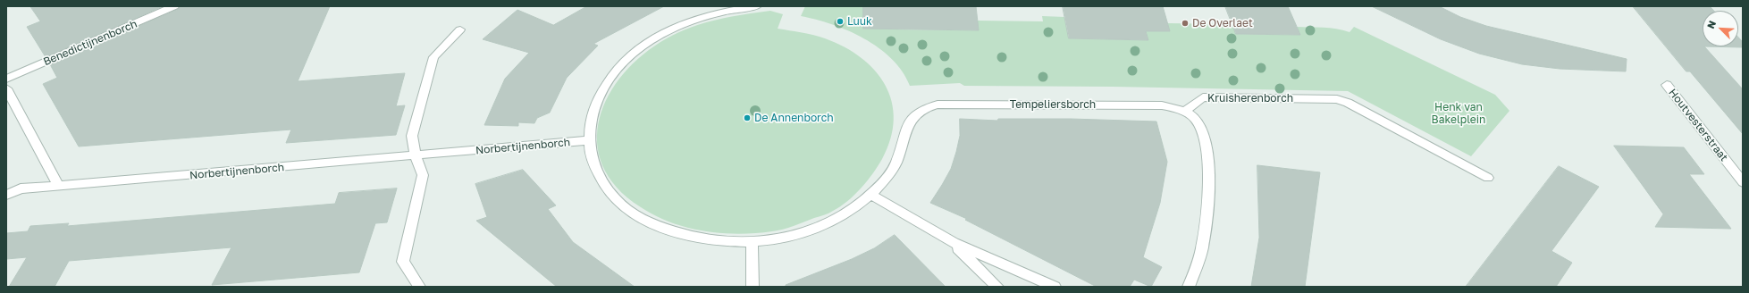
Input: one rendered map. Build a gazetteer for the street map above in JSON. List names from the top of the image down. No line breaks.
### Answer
{"streets":{"street":["Benedictijnenborch","Kruisherenborch","Tempeliersborch","Houtvesterstraat","Norbertijnenborch"]},"crossings":[["Kruisherenborch","Tempeliersborch"]],"parks":["Henk van Bakelplein"],"places":["Luuk","De Overlaet","De Annenborch"],"north":"top left"}
